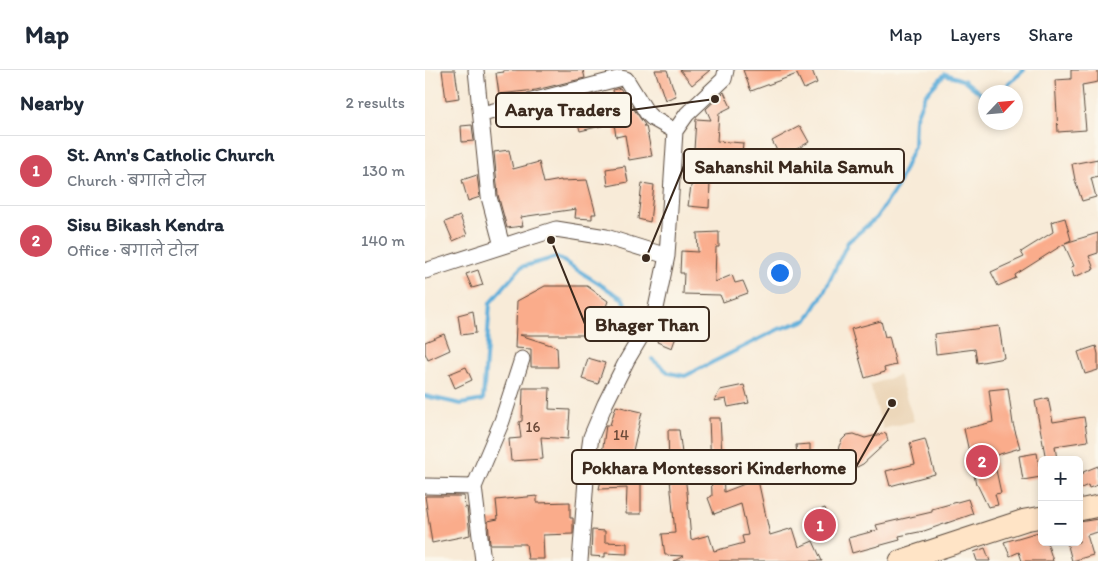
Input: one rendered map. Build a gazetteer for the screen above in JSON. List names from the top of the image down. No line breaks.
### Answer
{"places":["Aarya Traders","Bhager Than","Sahanshil Mahila Samuh","Pokhara Montessori Kinderhome"],"house_numbers":["16","14"],"north":"top right","page":{"header":"Map","nav":["Map","Layers","Share"],"heading":["Nearby","2 results"],"list":[{"mark":"1","name":"St. Ann's Catholic Church","note":"Church · बगाले टोल","value":"130 m"},{"mark":"2","name":"Sisu Bikash Kendra","note":"Office · बगाले टोल","value":"140 m"}],"pins":["2","1"],"map_buttons":["+","−"]}}
